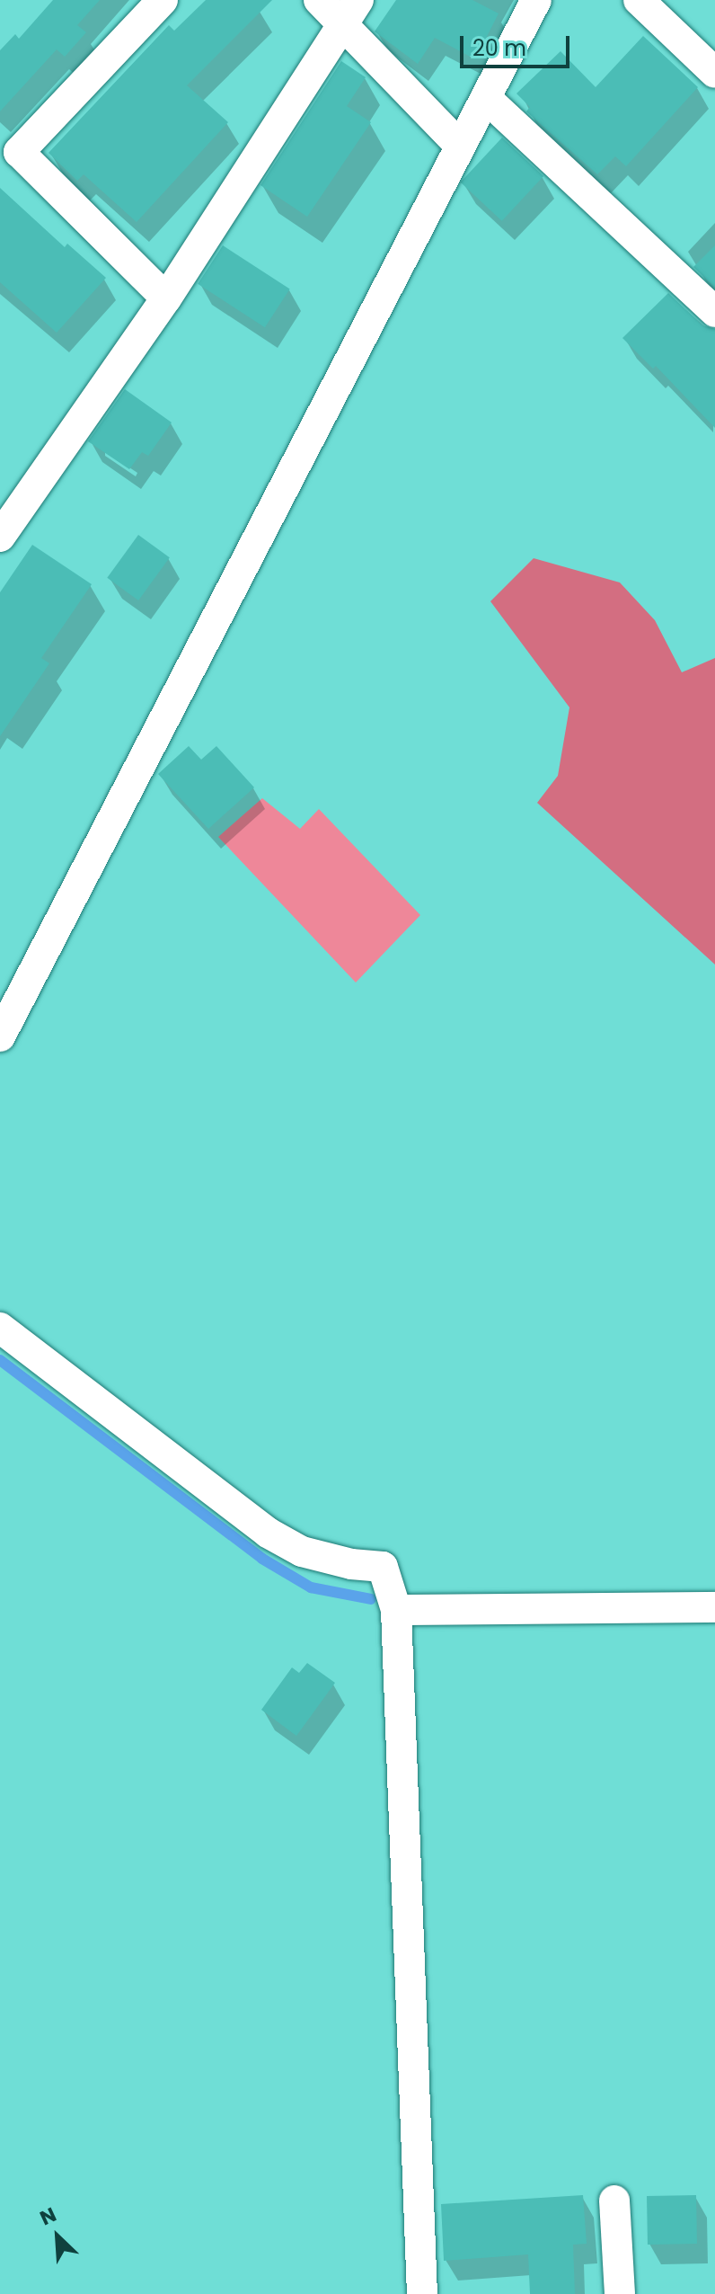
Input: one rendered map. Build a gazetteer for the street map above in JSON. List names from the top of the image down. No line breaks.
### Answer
{"scale_bar":"20 m","north":"top left"}
